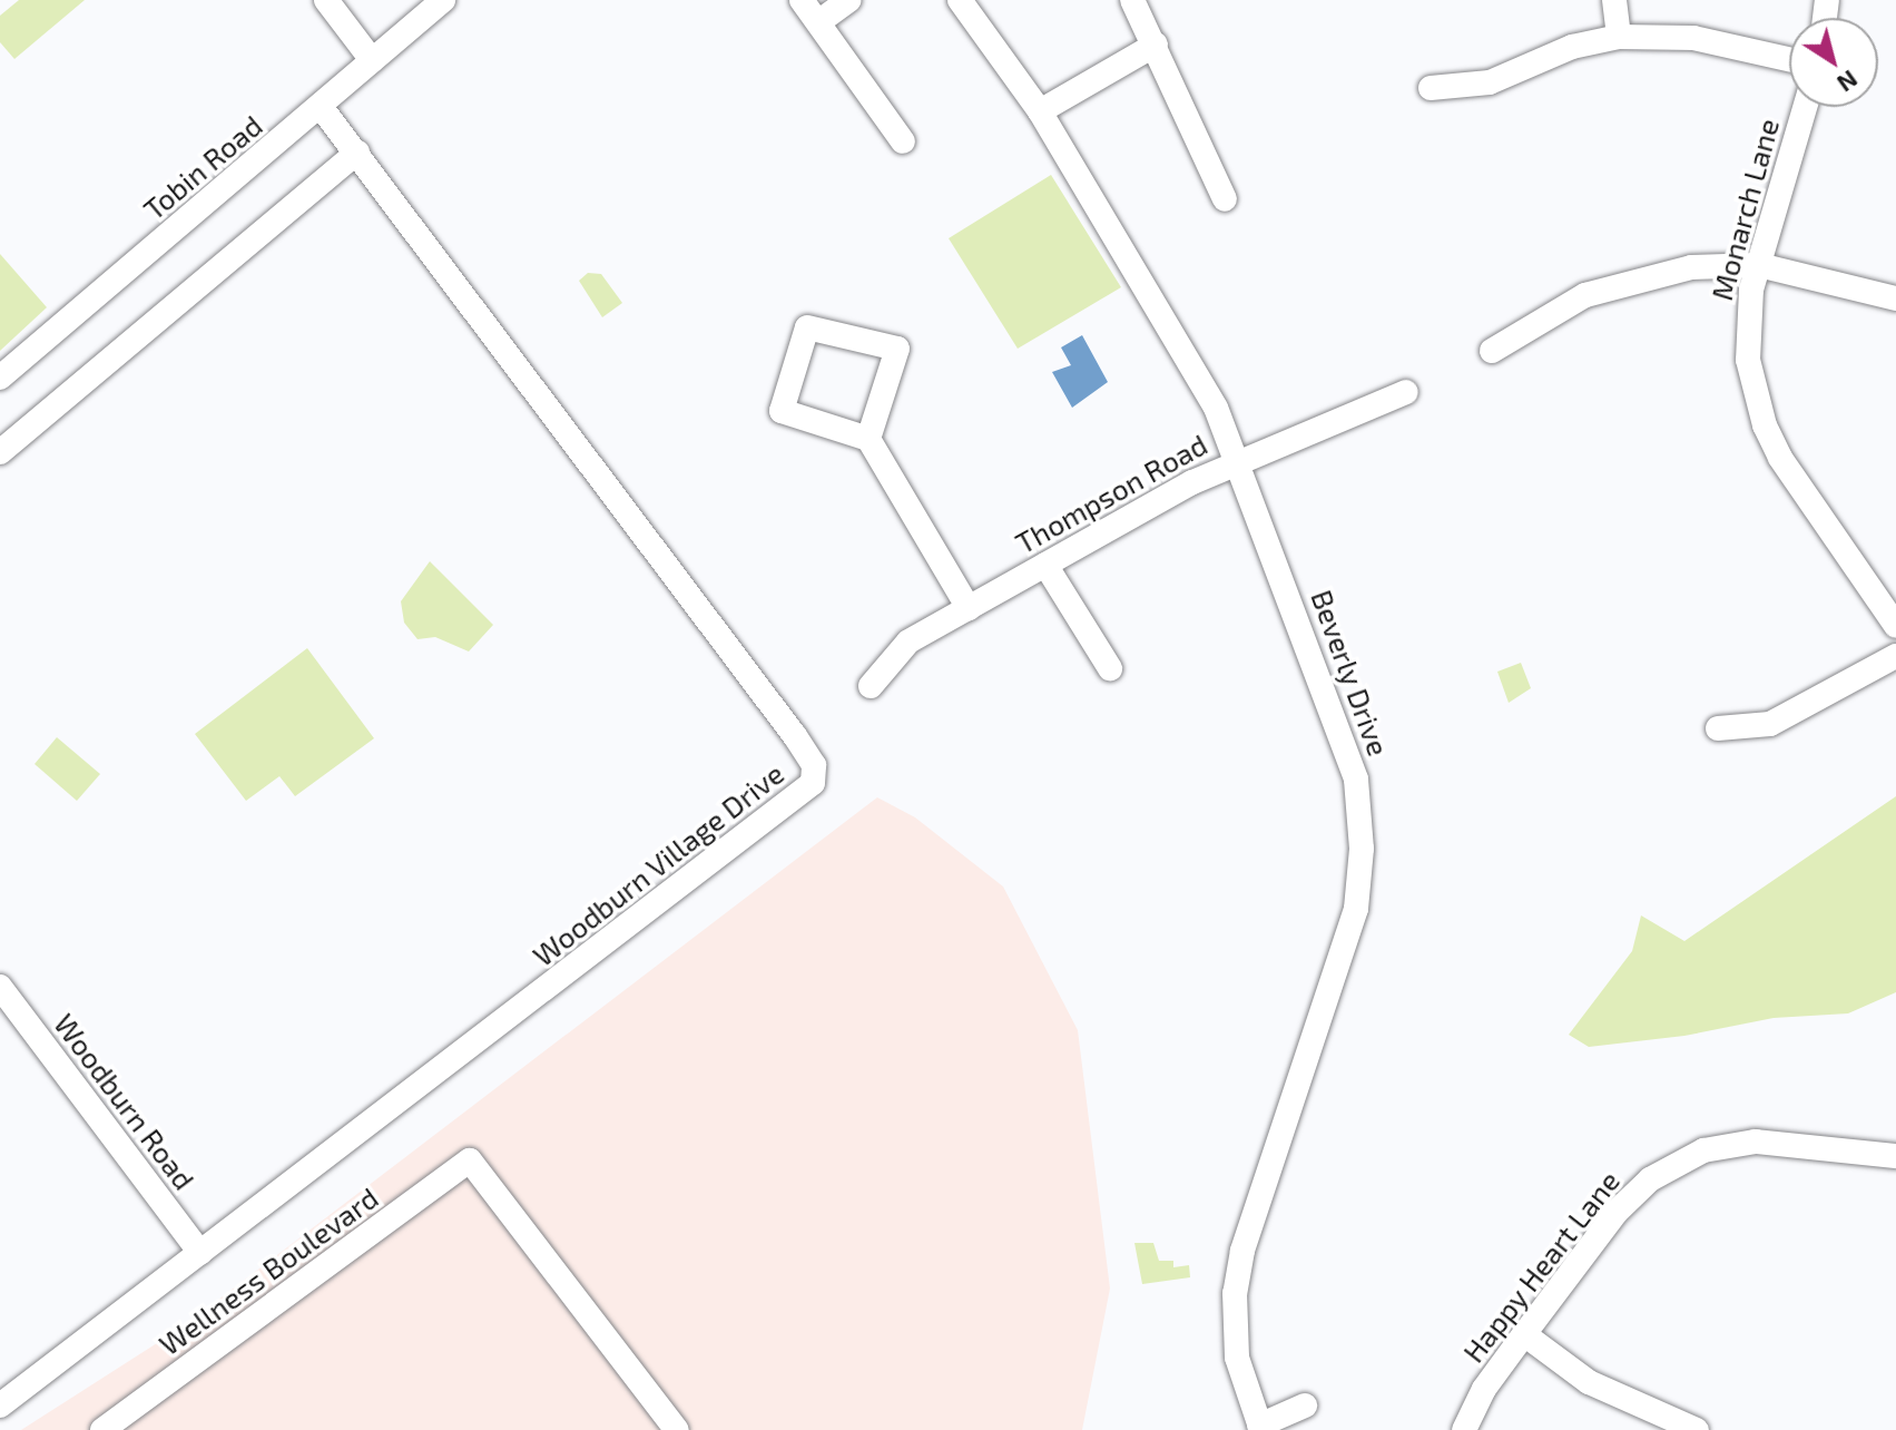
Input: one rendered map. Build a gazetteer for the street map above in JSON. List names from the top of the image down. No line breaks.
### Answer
{"streets":{"street":["Tobin Road","Monarch Lane","Thompson Road","Beverly Drive","Woodburn Village Drive","Woodburn Road","Happy Heart Lane","Wellness Boulevard"]},"crossings":[["Tobin Road","Woodburn Village Drive"],["Thompson Road","Beverly Drive"],["Woodburn Village Drive","Woodburn Road"]],"north":"bottom right"}
